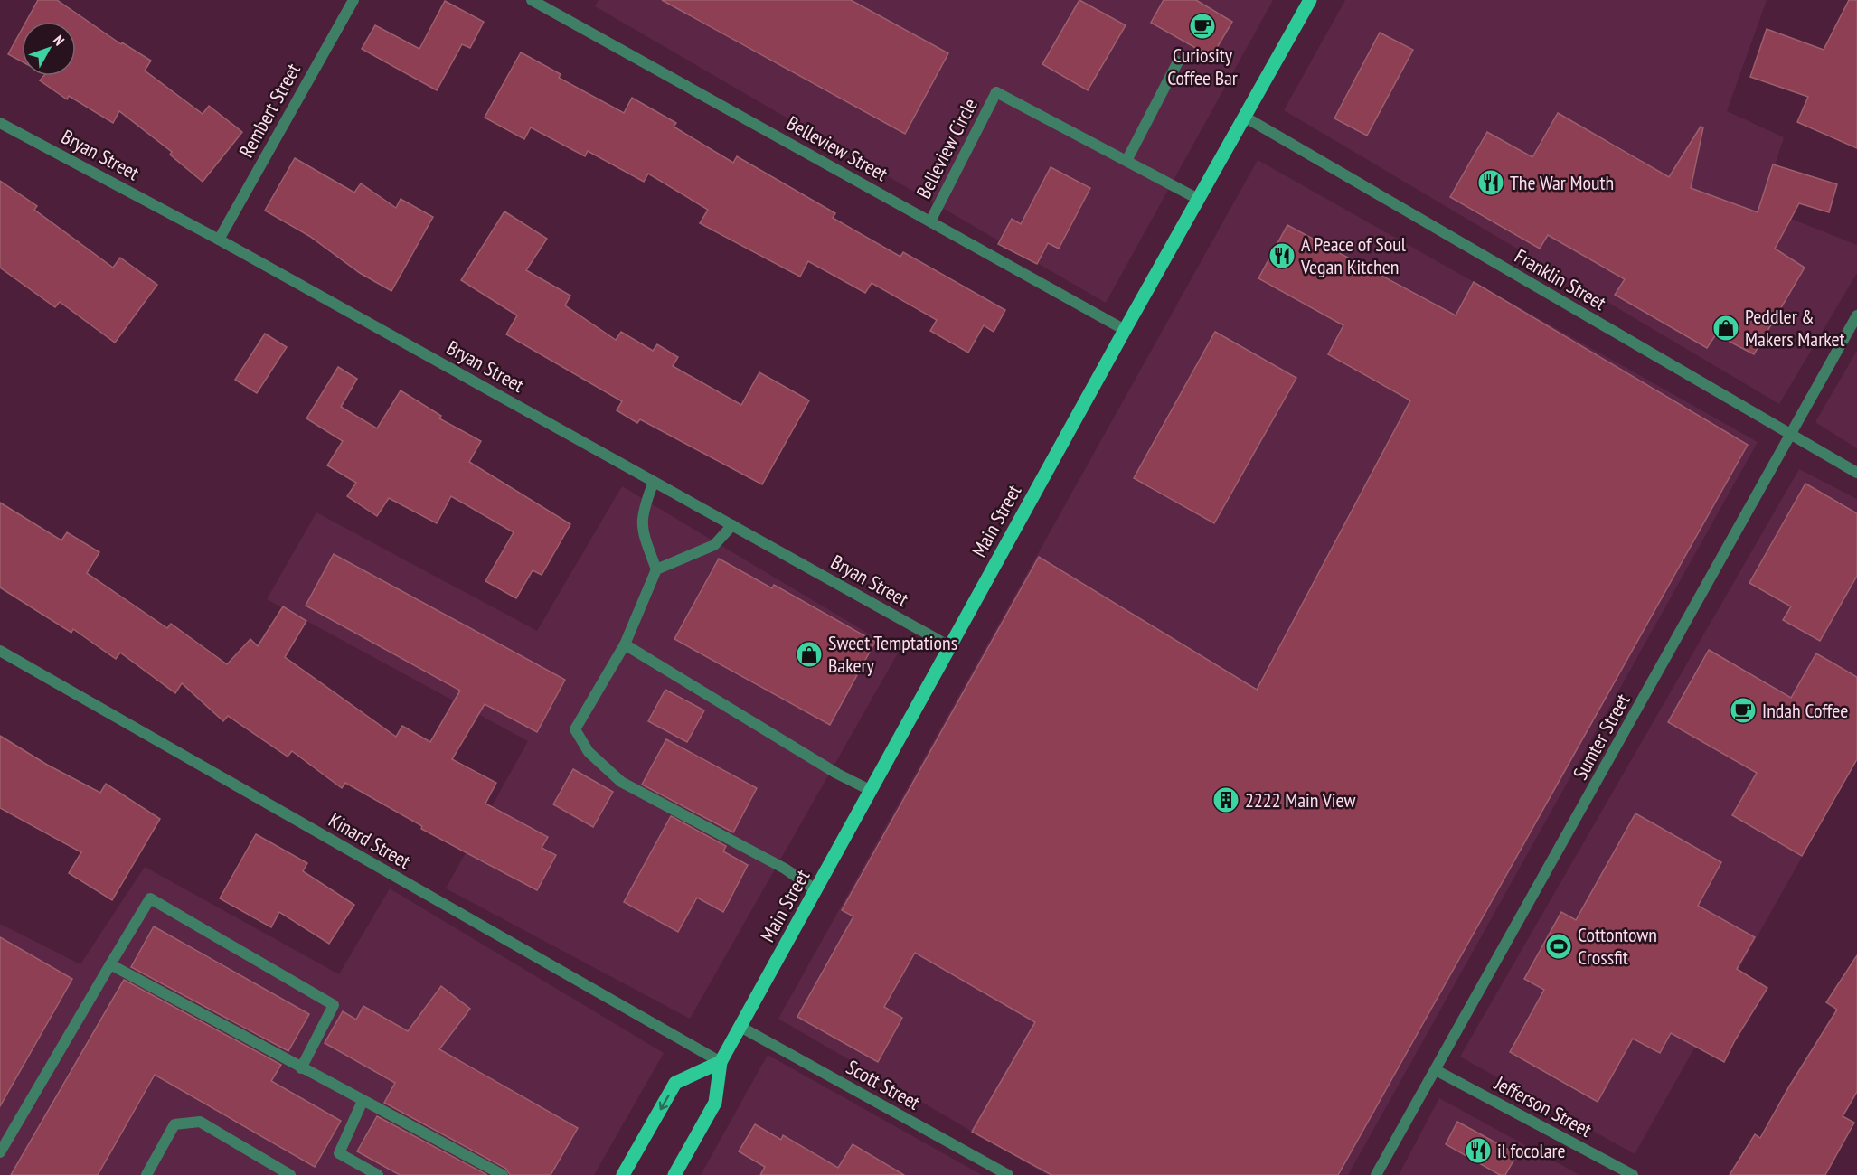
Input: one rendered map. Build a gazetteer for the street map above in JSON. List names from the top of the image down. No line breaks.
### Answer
{"streets":{"main road":["Main Street"],"street":["Rembert Street","Belleview Street","Belleview Circle","Bryan Street","Franklin Street","Sumter Street","Kinard Street","Scott Street","Jefferson Street"]},"crossings":[["Rembert Street","Bryan Street"],["Belleview Street","Belleview Circle"],["Belleview Street","Main Street"],["Bryan Street","Main Street"],["Franklin Street","Main Street"],["Franklin Street","Sumter Street"],["Main Street","Kinard Street"],["Main Street","Scott Street"],["Sumter Street","Jefferson Street"]],"places":{"cafe":["Curiosity Coffee Bar","Indah Coffee"],"restaurant":["The War Mouth","A Peace of Soul Vegan Kitchen","il focolare"],"shop":["Peddler & Makers Market","Sweet Temptations Bakery"],"building":["2222 Main View"],"sports":["Cottontown Crossfit"]},"north":"top right"}
